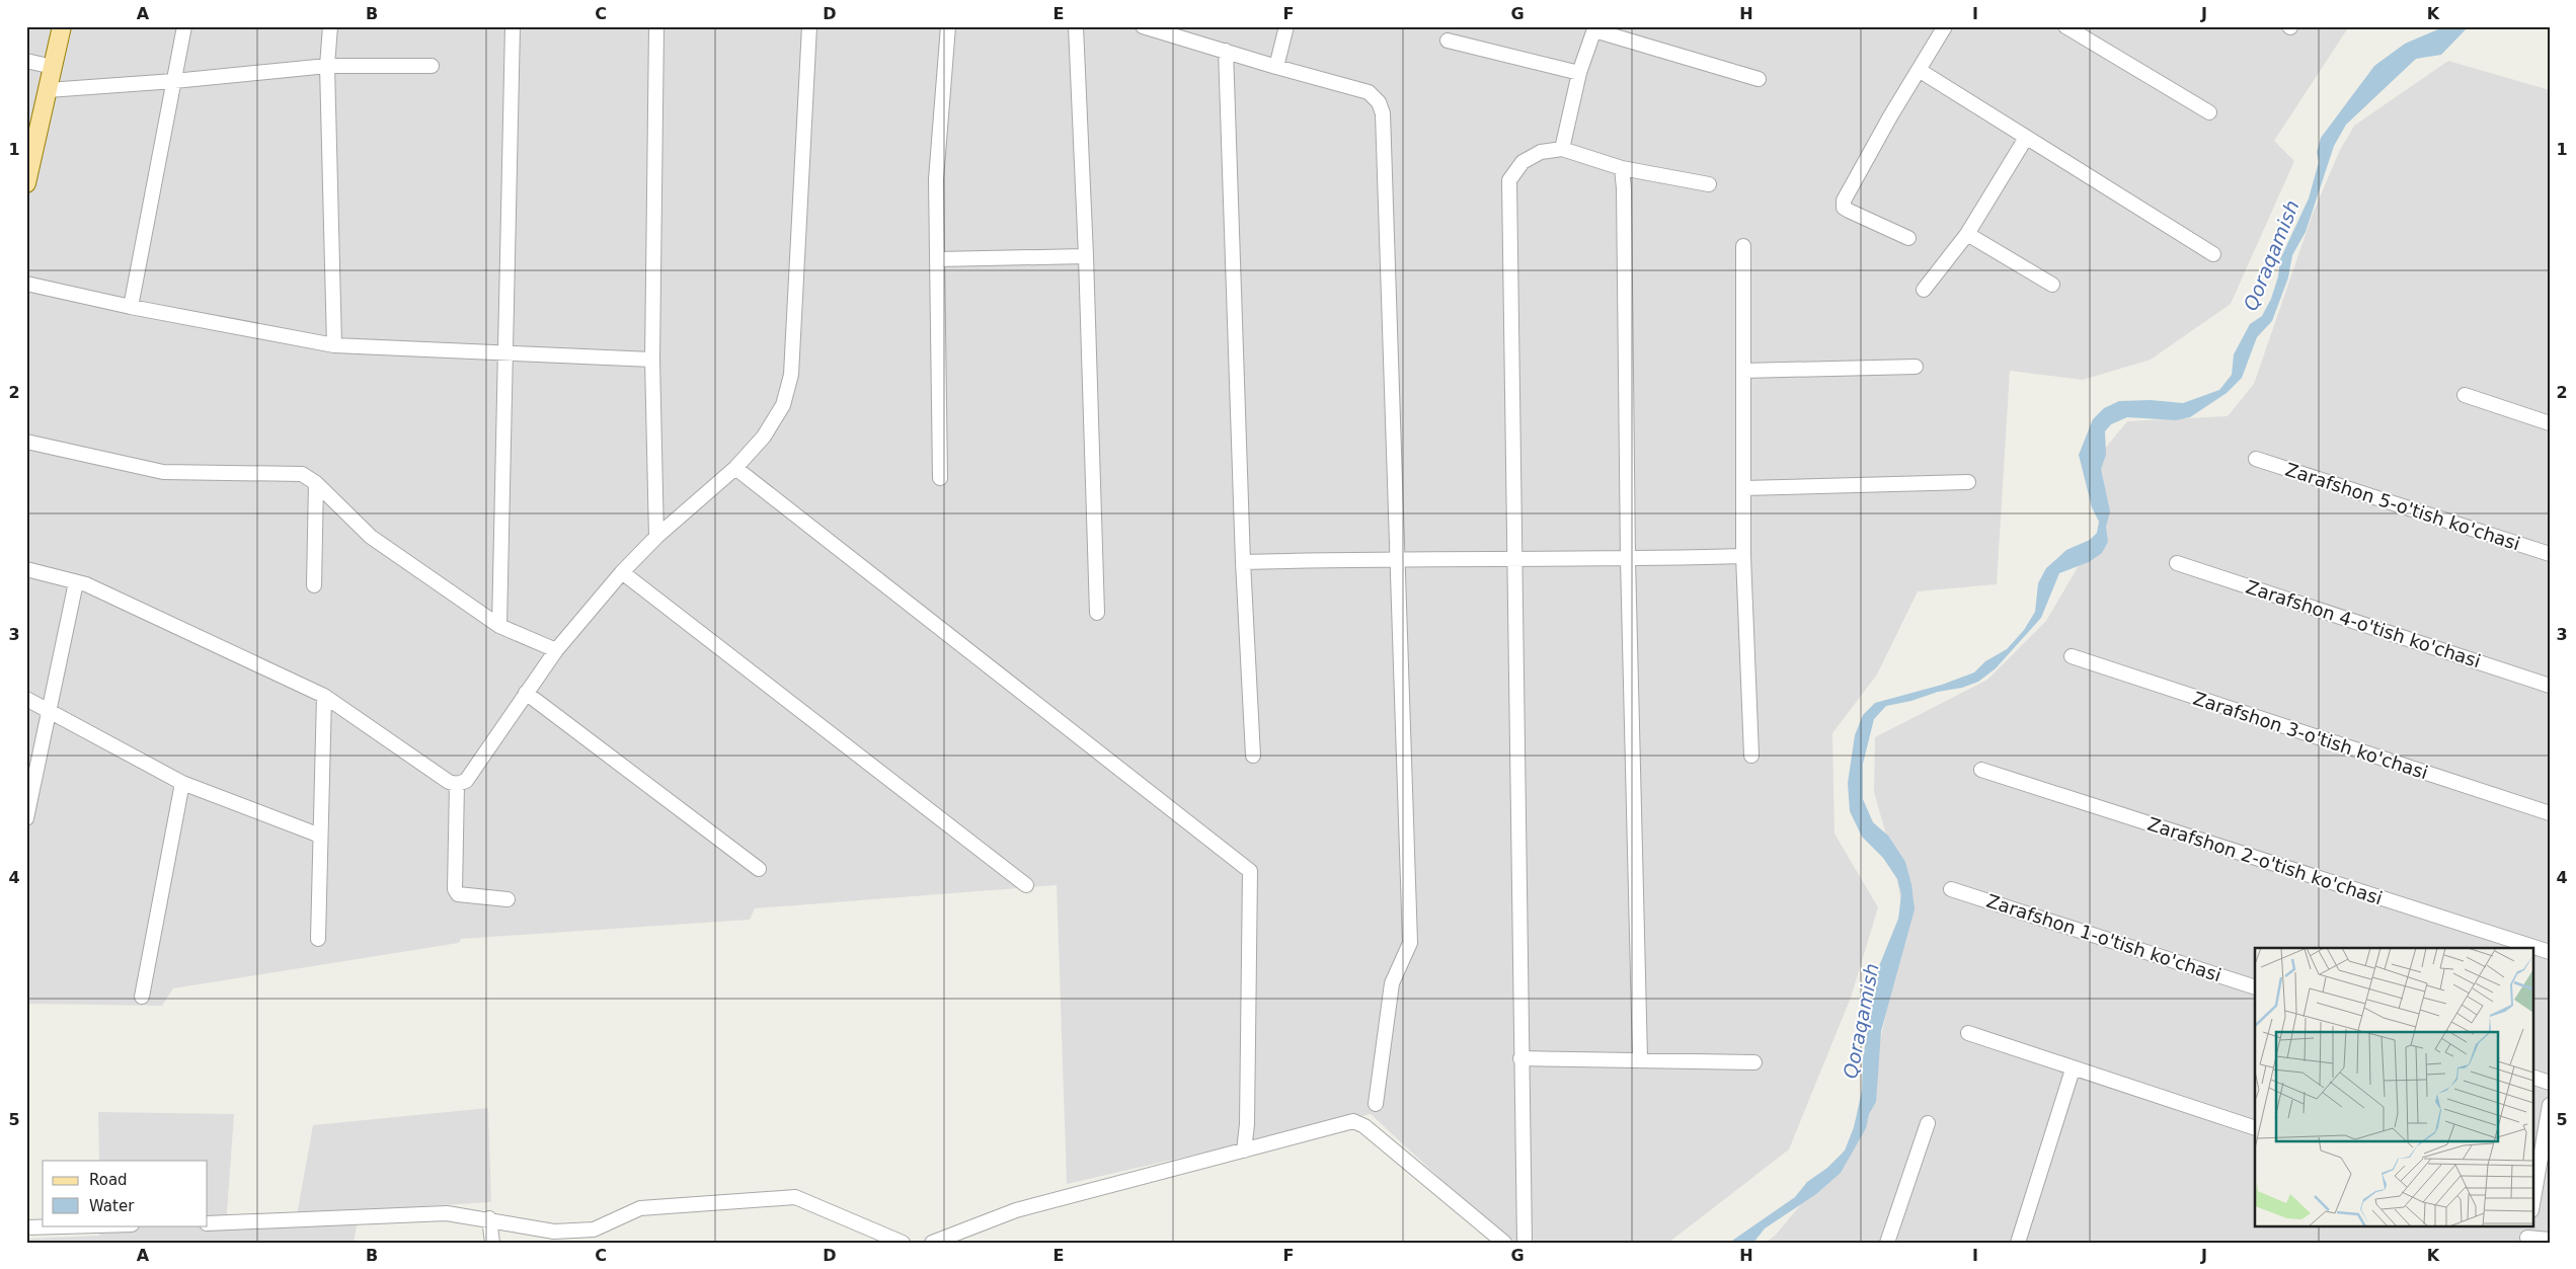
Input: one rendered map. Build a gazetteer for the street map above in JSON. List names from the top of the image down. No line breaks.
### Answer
{"streets":{"street":["Zarafshon 5-o'tish ko'chasi","Zarafshon 4-o'tish ko'chasi","Zarafshon 3-o'tish ko'chasi","Zarafshon 2-o'tish ko'chasi","Zarafshon 1-o'tish ko'chasi"]},"water":["Qoraqamish"],"legend":["Road","Water"],"grid":{"columns":["A","B","C","D","E","F","G","H","I","J","K"],"rows":["1","2","3","4","5"]}}
